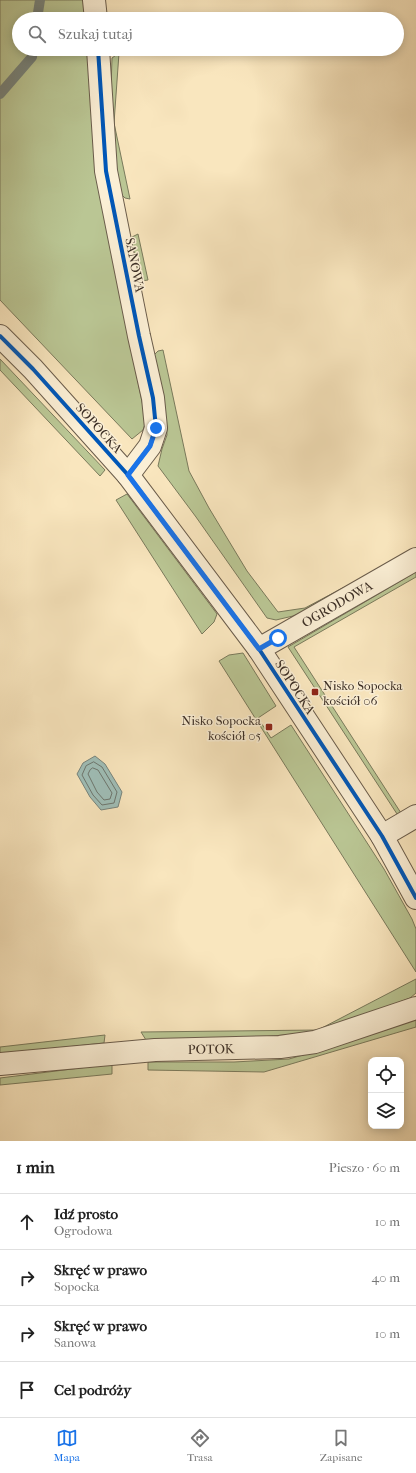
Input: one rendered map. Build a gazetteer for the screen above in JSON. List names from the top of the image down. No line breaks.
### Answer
{"streets":{"street":["SANOWA","SOPOCKA","OGRODOWA","POTOK"]},"crossings":[["SANOWA","SOPOCKA"],["SOPOCKA","OGRODOWA"]],"places":{"transit":["Nisko Sopocka kościół 06","Nisko Sopocka kościół 05"]},"page":{"search":"Szukaj tutaj","heading":["1 min","Pieszo · 60 m"],"list":[["Idź prosto","Ogrodowa","10 m"],["Skręć w prawo","Sopocka","40 m"],["Skręć w prawo","Sanowa","10 m"],"Cel podróży"],"nav":["Mapa","Trasa","Zapisane"]}}
